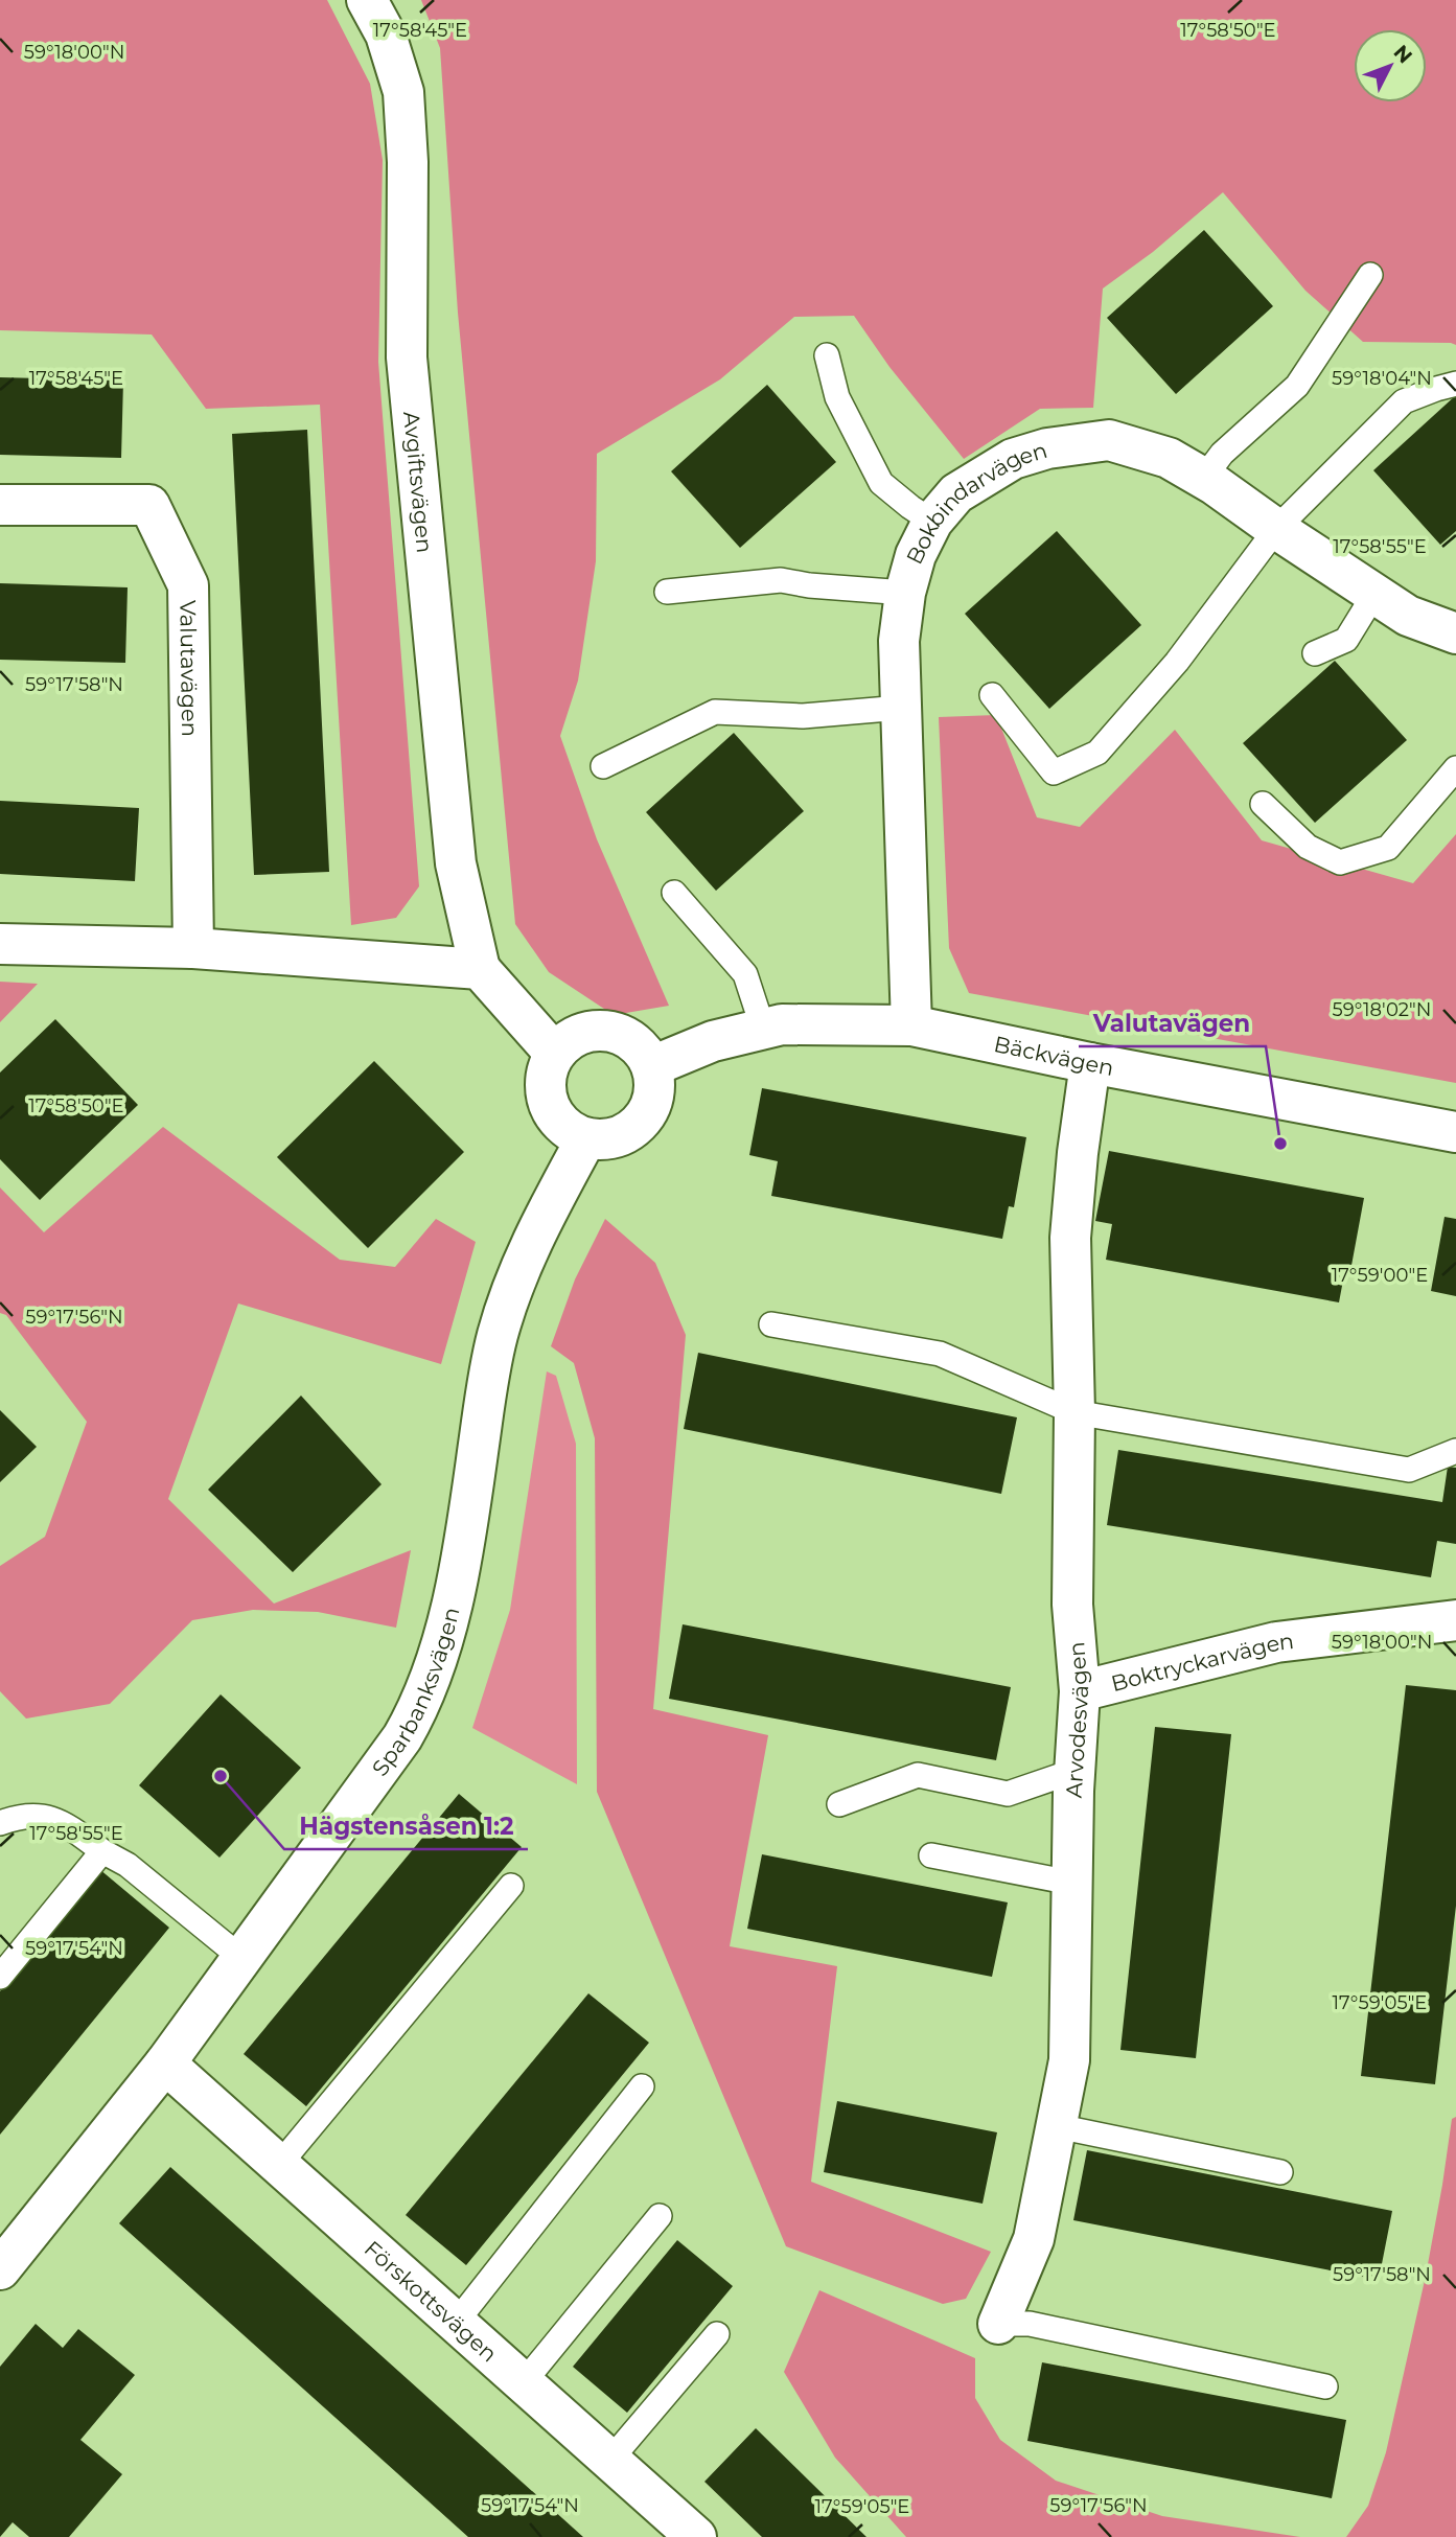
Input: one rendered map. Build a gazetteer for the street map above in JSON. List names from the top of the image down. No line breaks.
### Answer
{"streets":{"street":["Avgiftsvägen","Bokbindarvägen","Valutavägen","Bäckvägen","Boktryckarvägen","Sparbanksvägen","Arvodesvägen","Förskottsvägen"]},"crossings":[["Bokbindarvägen","Bäckvägen"],["Bäckvägen","Sparbanksvägen"],["Bäckvägen","Arvodesvägen"],["Boktryckarvägen","Arvodesvägen"],["Sparbanksvägen","Förskottsvägen"]],"places":["Valutavägen","Hägstensåsen 1:2"],"north":"top right","coordinates":["17°58'45\"E","17°58'50\"E","59°18'00\"N","59°18'04\"N","17°58'55\"E","59°17'58\"N","59°18'02\"N","17°59'00\"E","59°17'56\"N","59°17'54\"N","17°59'05\"E"]}
